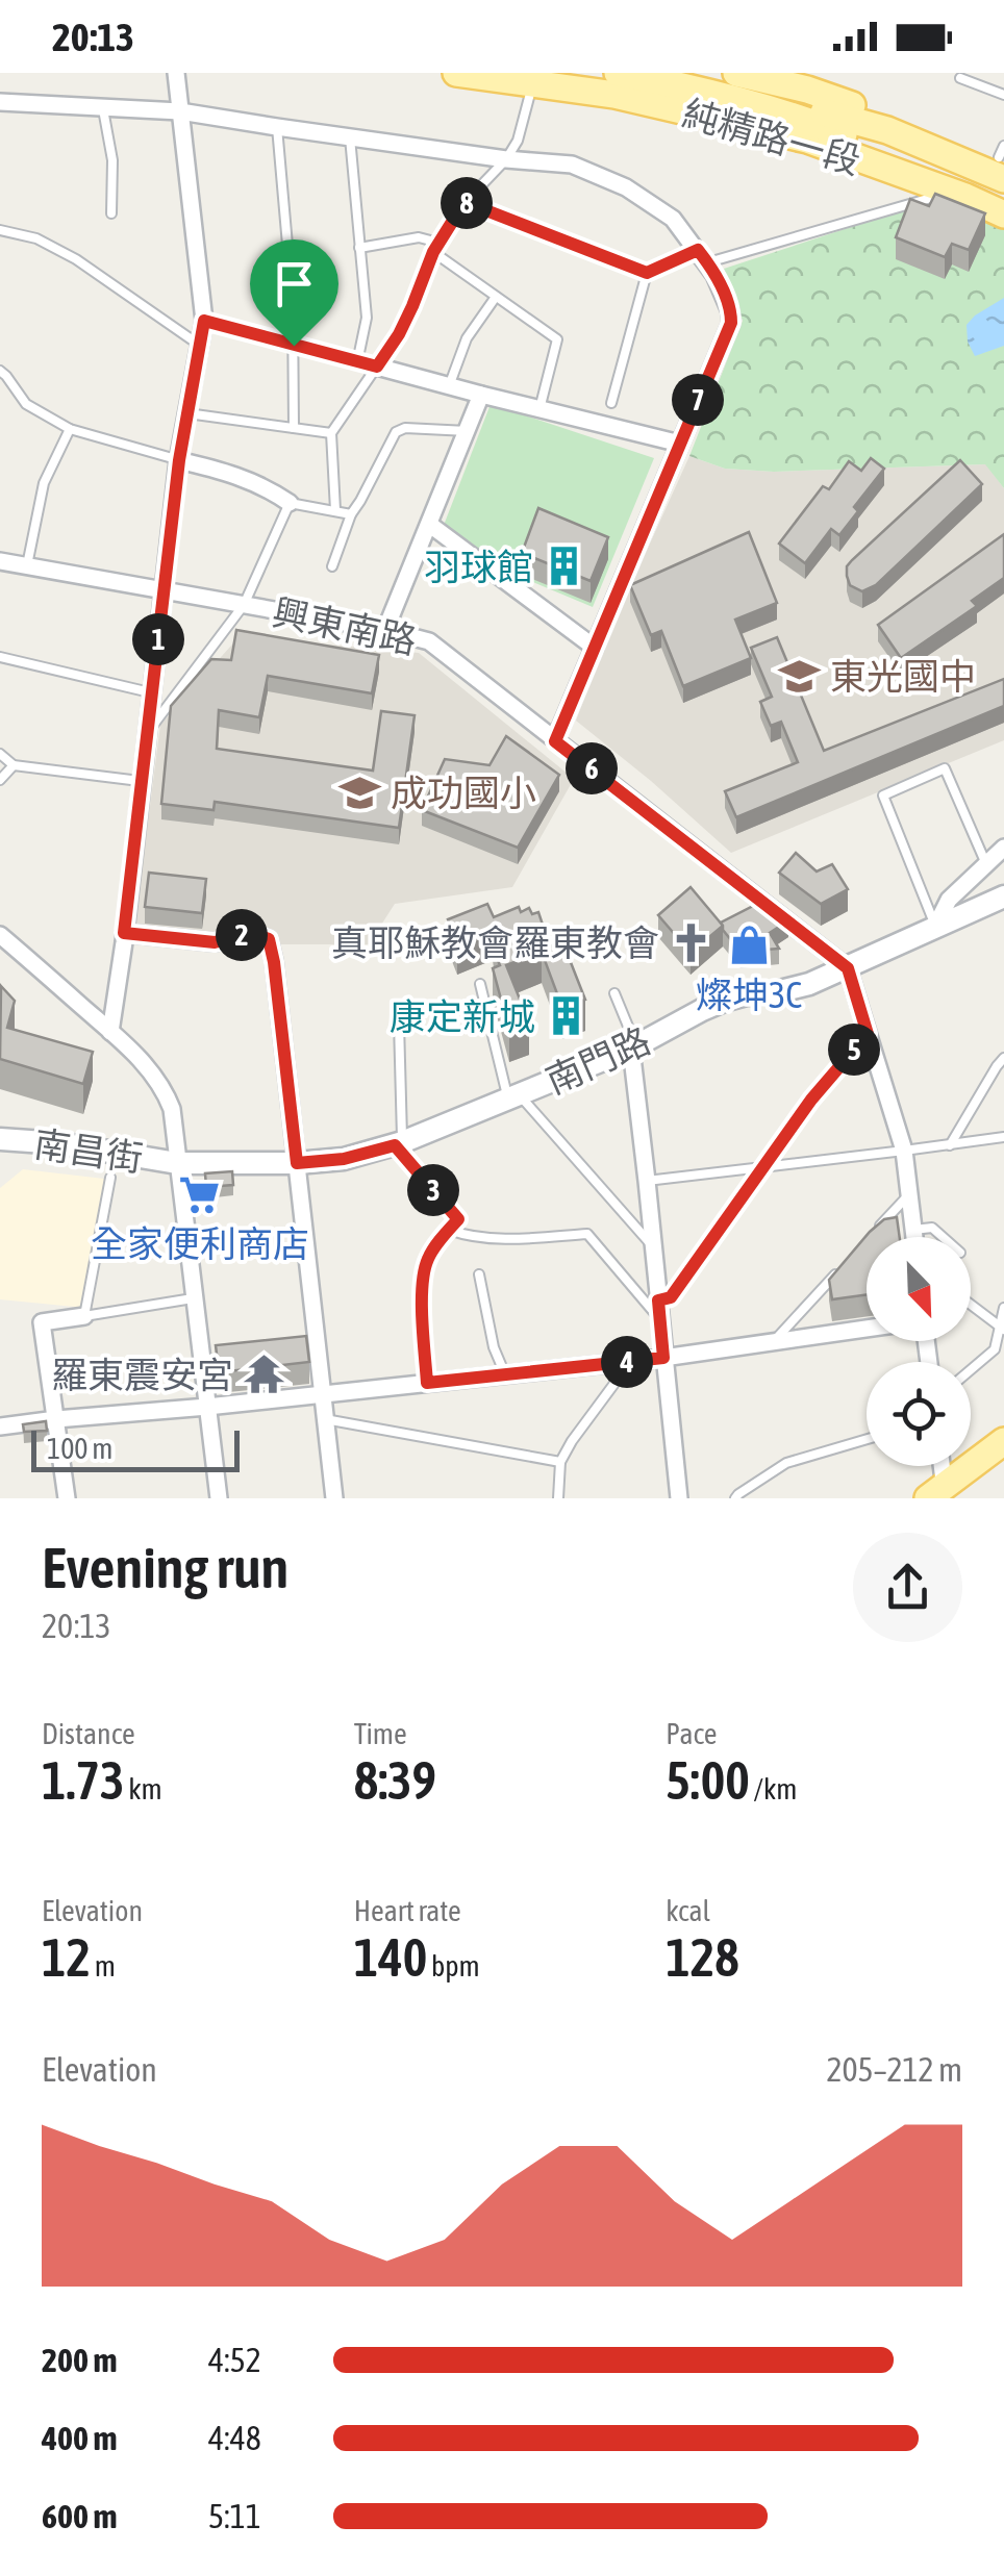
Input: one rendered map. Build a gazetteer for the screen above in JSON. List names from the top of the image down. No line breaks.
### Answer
{"streets":{"main road":["純精路一段"],"street":["興東南路","南門路","南昌街"]},"crossings":[["興東南路","南門路"],["南門路","南昌街"]],"places":{"building":["羽球館","康定新城"],"school or university":["東光國中","成功國小"],"church":["真耶穌教會羅東教會"],"shop":["燦坤3C"],"supermarket":["全家便利商店"],"temple":["羅東震安宮"]},"scale_bar":"100 m","north":"bottom right","page":{"status":"20:13","pins":["8","7","1","6","2","5","3","4"],"scale":"100 m","heading":["Evening run","20:13"],"stats":[["Distance","1.73 km"],["Time","8:39"],["Pace","5:00 /km"],["Elevation","12 m"],["Heart rate","140 bpm"],["kcal","128"]],"chart":["Elevation","205–212 m"],"list":[{"name":"200 m","note":"4:52"},{"name":"400 m","note":"4:48"},{"name":"600 m","note":"5:11"}]}}
